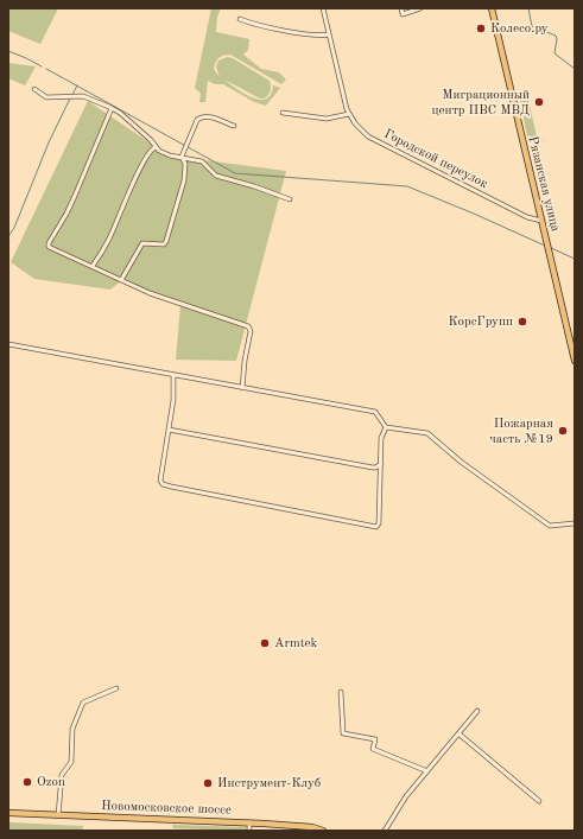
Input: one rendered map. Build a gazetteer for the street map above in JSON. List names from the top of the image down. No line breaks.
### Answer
{"streets":{"main road":["Рязанская улица","Новомосковское шоссе"],"street":["Городской переулок"]},"crossings":[["Городской переулок","Рязанская улица"]],"places":["Колесо.ру","Миграционный центр ПВС МВД","КорсГрупп","Пожарная часть №19","Armtek","Ozon","Инструмент-Клуб"]}
